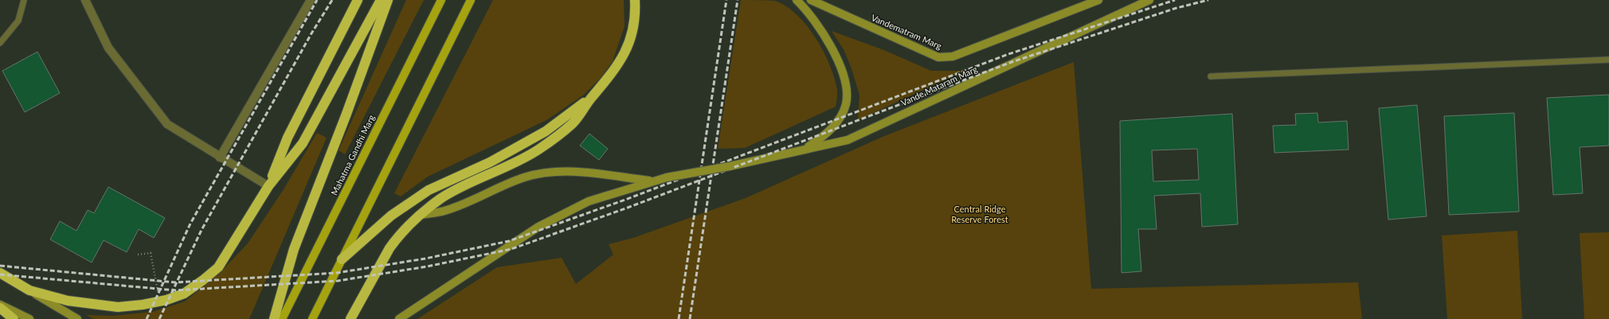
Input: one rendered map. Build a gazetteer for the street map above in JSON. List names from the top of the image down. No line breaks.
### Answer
{"streets":{"main road":["Vandematram Marg","Vande Mataram Marg","Mahatma Gandhi Marg"]},"parks":["Central Ridge Reserve Forest"]}
